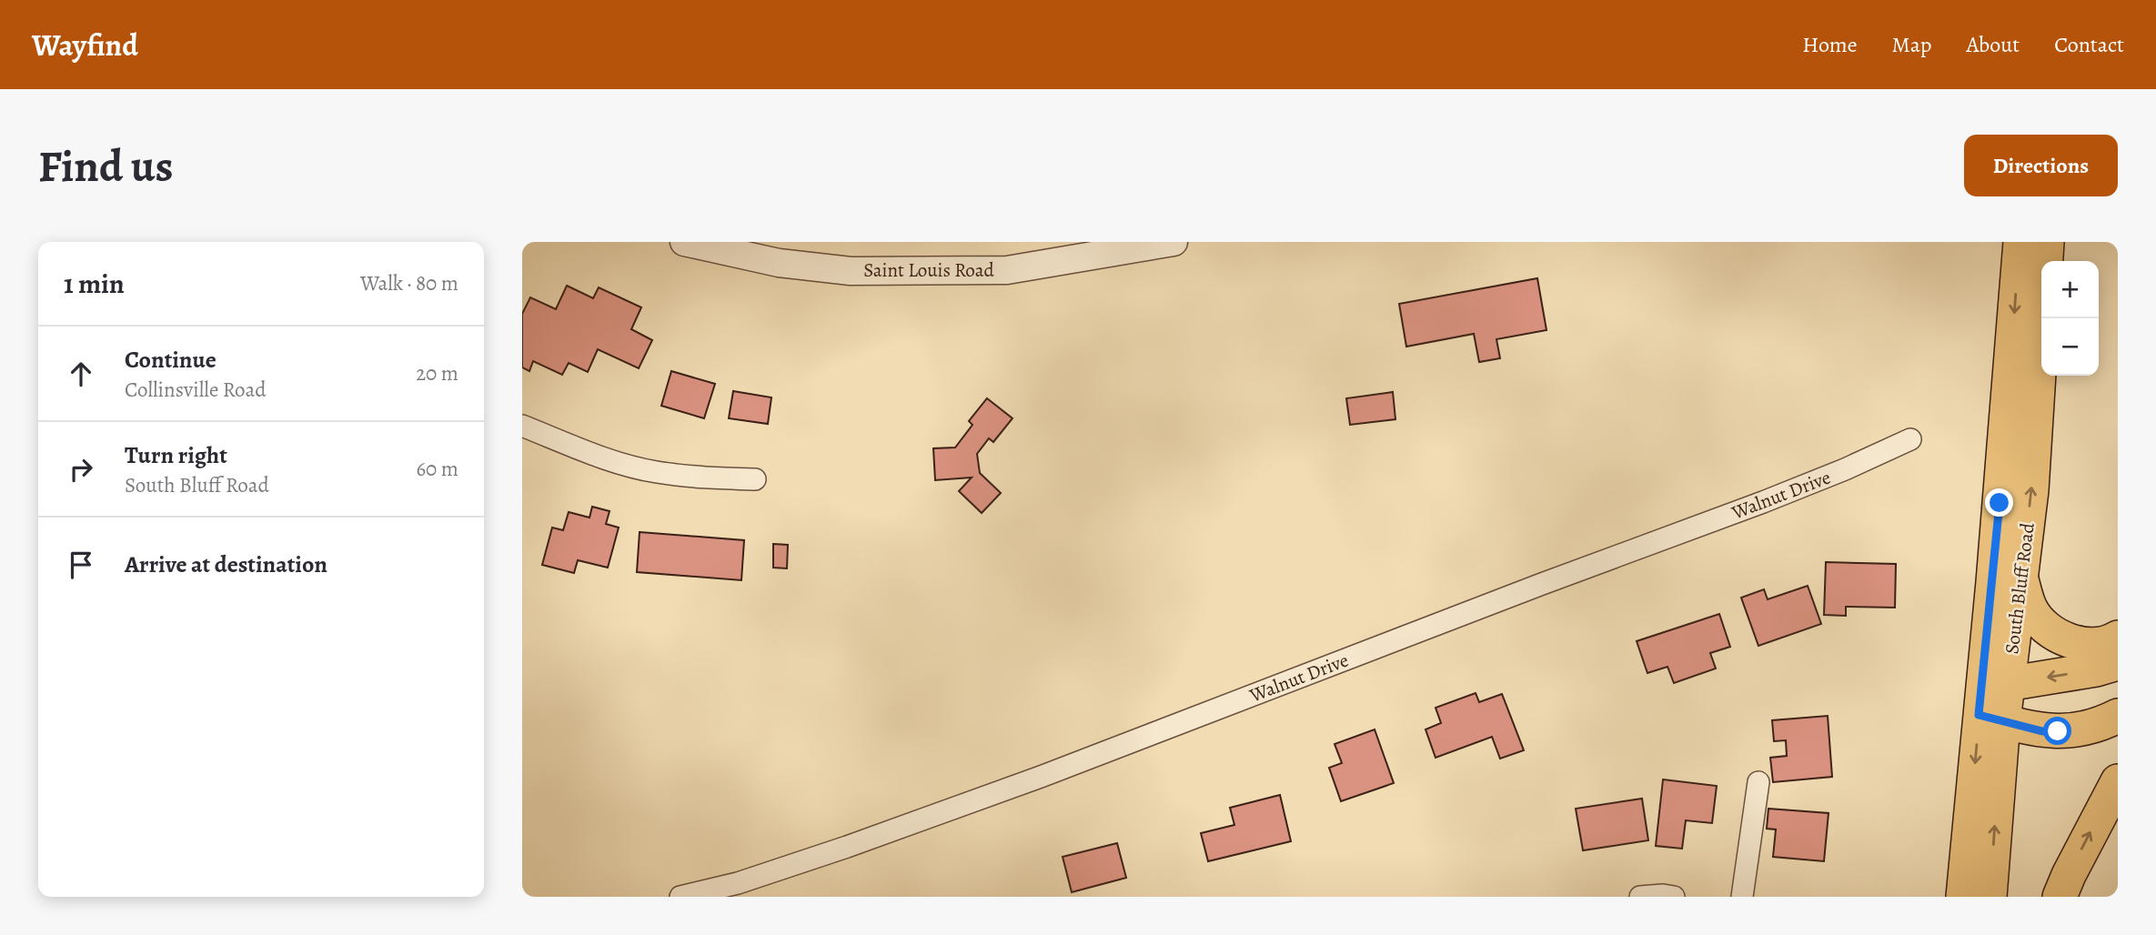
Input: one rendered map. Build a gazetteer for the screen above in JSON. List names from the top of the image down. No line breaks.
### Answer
{"streets":{"main road":["South Bluff Road"],"street":["Saint Louis Road","Walnut Drive"]},"page":{"header":"Wayfind","nav":["Home","Map","About","Contact"],"buttons":"Directions","title":"Find us","heading":["1 min","Walk · 80 m"],"map_buttons":["+","−"],"list":[["Continue","Collinsville Road","20 m"],["Turn right","South Bluff Road","60 m"],"Arrive at destination"]}}
